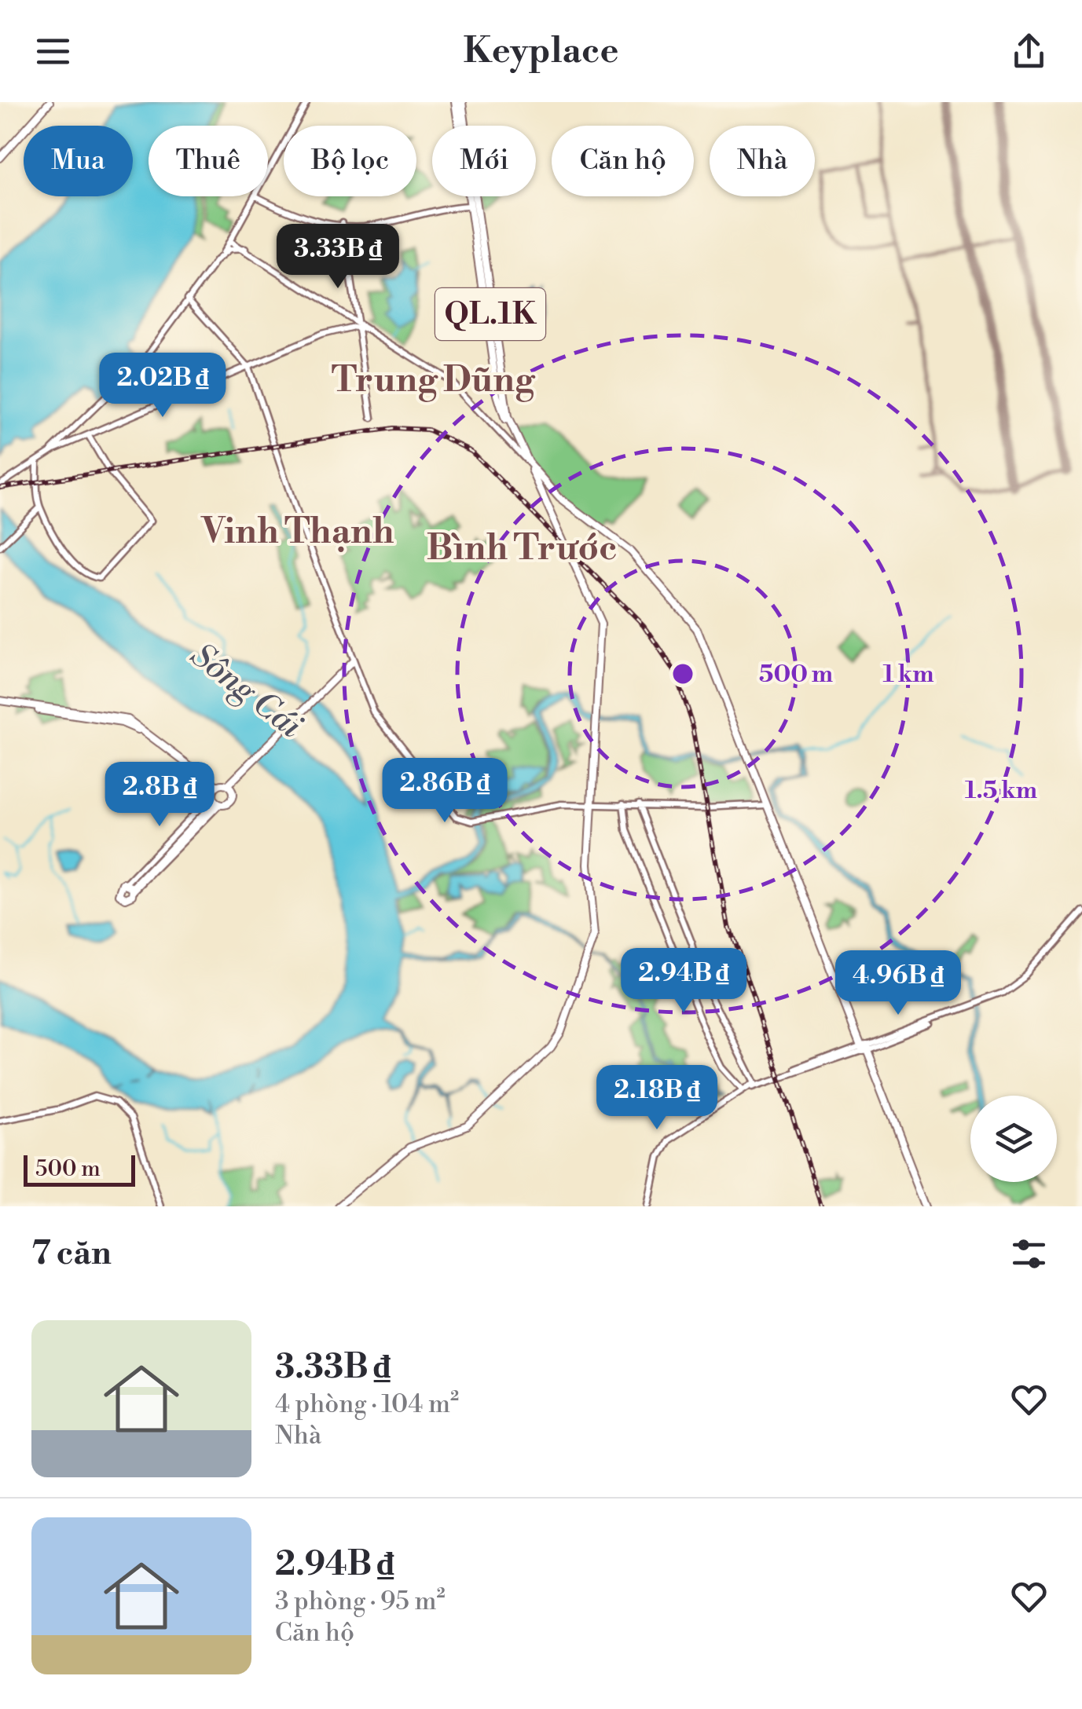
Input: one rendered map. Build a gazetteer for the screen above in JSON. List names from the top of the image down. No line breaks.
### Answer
{"streets":{"main road":["QL.1K"]},"districts":["Trung Dũng","Vinh Thạnh","Bình Trước"],"water":["Sông Cái"],"scale_bar":"500 m","page":{"header":"Keyplace","chip":["Mua","Thuê","Bộ lọc","Mới","Căn hộ","Nhà"],"price":["3.33B ₫","2.02B ₫","2.86B ₫","2.8B ₫","2.94B ₫","4.96B ₫","2.18B ₫"],"scale":"500 m","heading":"7 căn","list":[{"name":"3.33B ₫","note":"4 phòng · 104 m² · Nhà"},{"name":"2.94B ₫","note":"3 phòng · 95 m² · Căn hộ"}]},"rings":["500 m","1 km","1.5 km"]}
